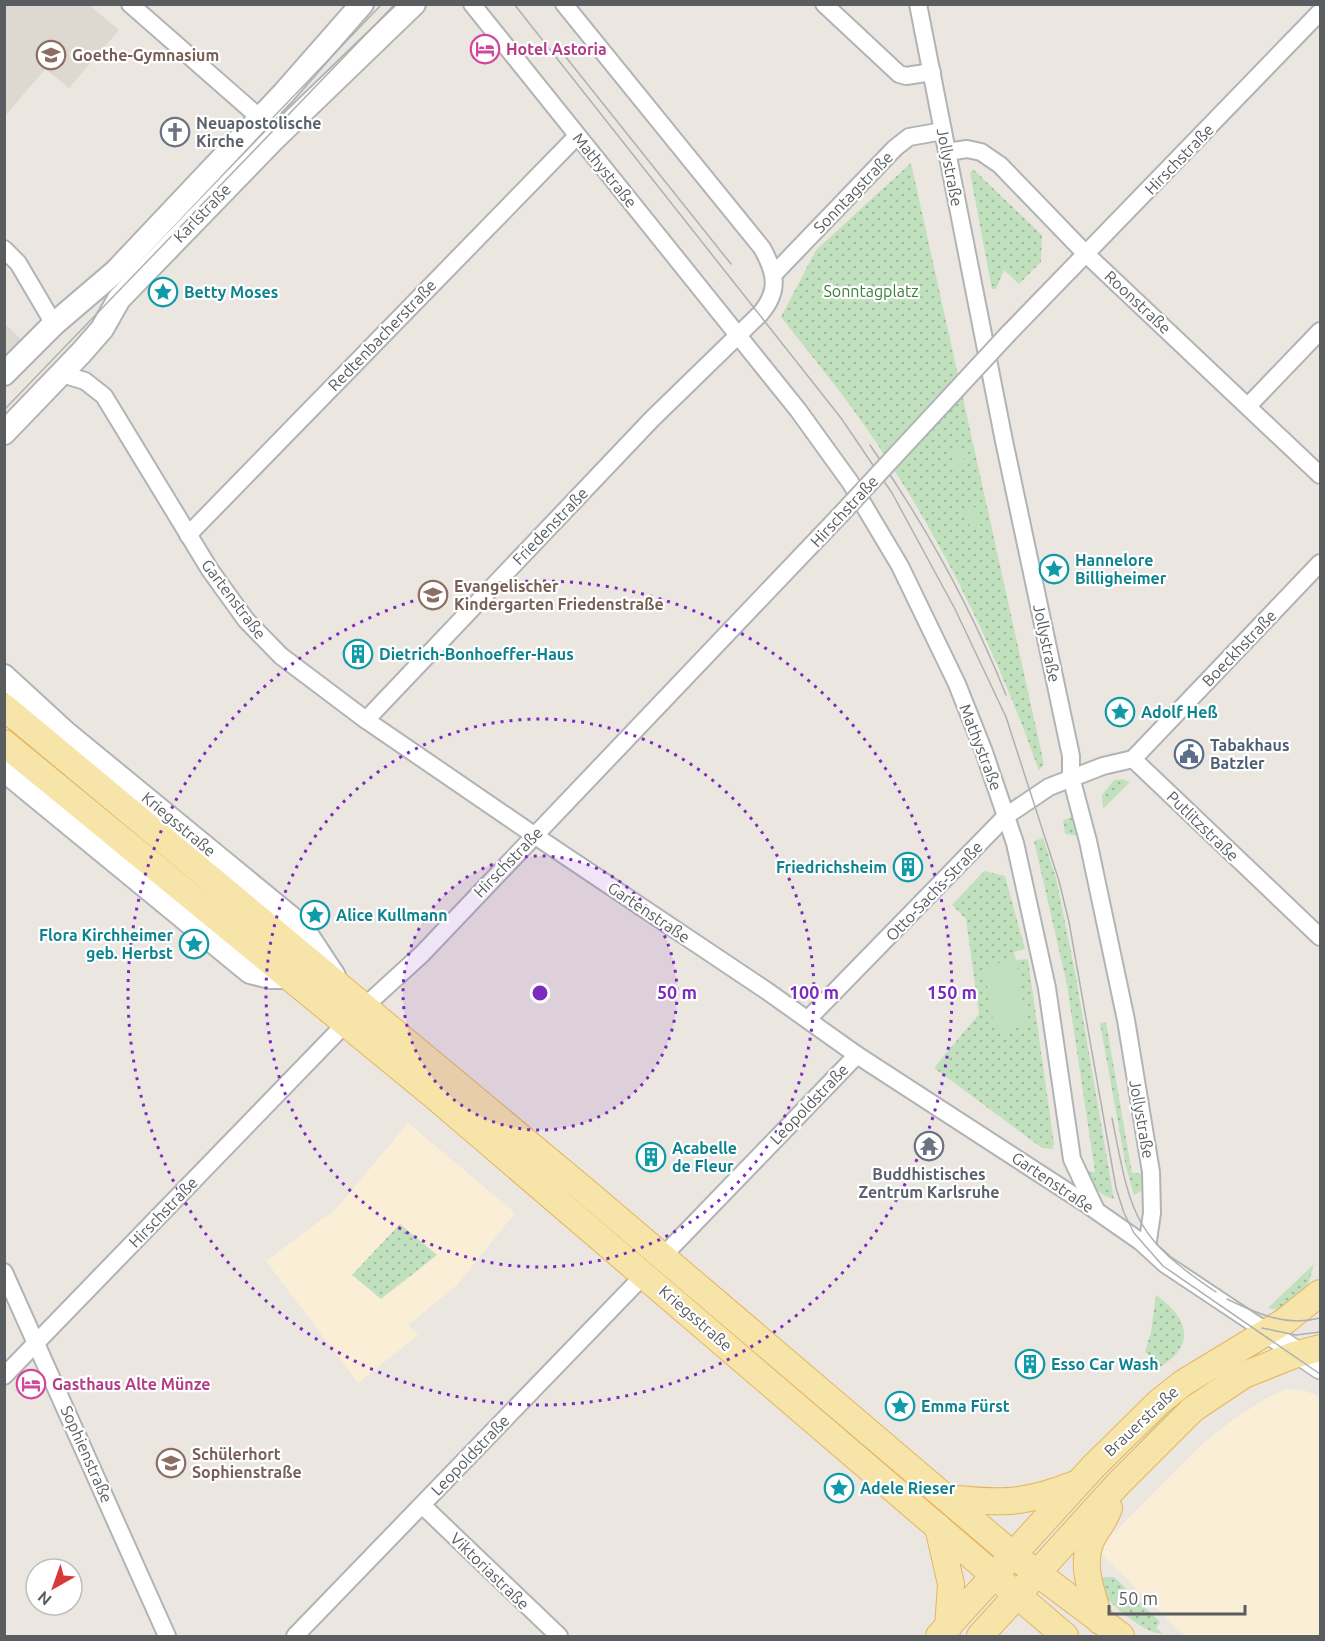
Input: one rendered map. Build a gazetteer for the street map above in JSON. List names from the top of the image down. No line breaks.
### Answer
{"streets":{"main road":["Karlstraße","Kriegsstraße","Brauerstraße"],"street":["Hirschstraße","Jollystraße","Mathystraße","Sonntagstraße","Roonstraße","Redtenbacherstraße","Friedenstraße","Gartenstraße","Boeckhstraße","Putlitzstraße","Otto-Sachs-Straße","Leopoldstraße","Sophienstraße","Viktoriastraße"]},"crossings":[["Hirschstraße","Roonstraße"],["Hirschstraße","Gartenstraße"],["Hirschstraße","Kriegsstraße"],["Hirschstraße","Sophienstraße"],["Jollystraße","Sonntagstraße"],["Jollystraße","Roonstraße"],["Jollystraße","Gartenstraße"],["Jollystraße","Otto-Sachs-Straße"],["Mathystraße","Redtenbacherstraße"],["Mathystraße","Friedenstraße"],["Mathystraße","Gartenstraße"],["Mathystraße","Otto-Sachs-Straße"],["Karlstraße","Gartenstraße"],["Redtenbacherstraße","Gartenstraße"],["Friedenstraße","Gartenstraße"],["Gartenstraße","Otto-Sachs-Straße"],["Gartenstraße","Leopoldstraße"],["Gartenstraße","Brauerstraße"],["Boeckhstraße","Putlitzstraße"],["Kriegsstraße","Leopoldstraße"],["Kriegsstraße","Brauerstraße"],["Leopoldstraße","Viktoriastraße"]],"parks":["Sonntagplatz"],"places":{"hotel":["Hotel Astoria","Gasthaus Alte Münze"],"school or university":["Goethe-Gymnasium","Evangelischer Kindergarten Friedenstraße","Schülerhort Sophienstraße"],"church":["Neuapostolische Kirche"],"place":["Betty Moses","Hannelore Billigheimer","Adolf Heß","Alice Kullmann","Flora Kirchheimer geb. Herbst","Emma Fürst","Adele Rieser"],"building":["Dietrich-Bonhoeffer-Haus","Friedrichsheim","Acabelle de Fleur","Esso Car Wash"],"public building":["Tabakhaus Batzler"],"temple":["Buddhistisches Zentrum Karlsruhe"]},"scale_bar":"50 m","north":"bottom left","rings":["50 m","100 m","150 m"]}
